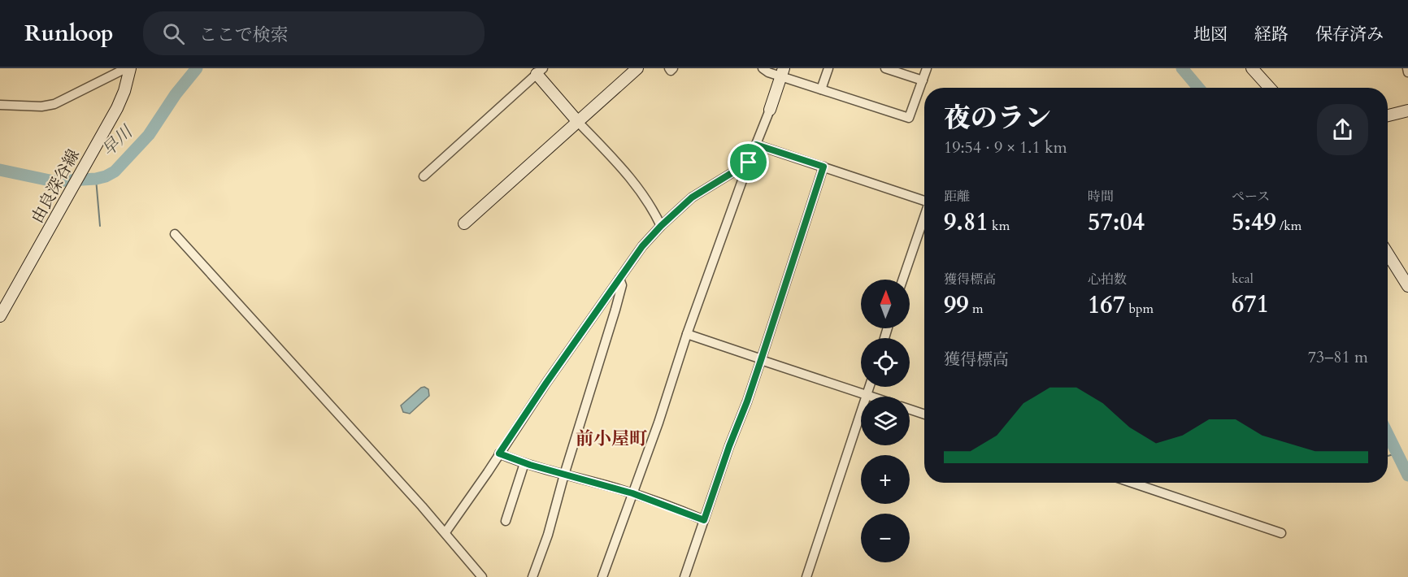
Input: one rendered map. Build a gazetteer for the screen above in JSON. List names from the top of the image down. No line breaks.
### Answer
{"streets":{"main road":["由良深谷線"]},"districts":["前小屋町"],"water":["早川"],"north":"top","page":{"header":"Runloop","search":"ここで検索","nav":["地図","経路","保存済み"],"heading":["夜のラン","19:54 · 9 × 1.1 km"],"stats":[["距離","9.81 km"],["時間","57:04"],["ペース","5:49 /km"],["獲得標高","99 m"],["心拍数","167 bpm"],["kcal","671"]],"map_buttons":["+","−"],"chart":["獲得標高","73–81 m"]}}
